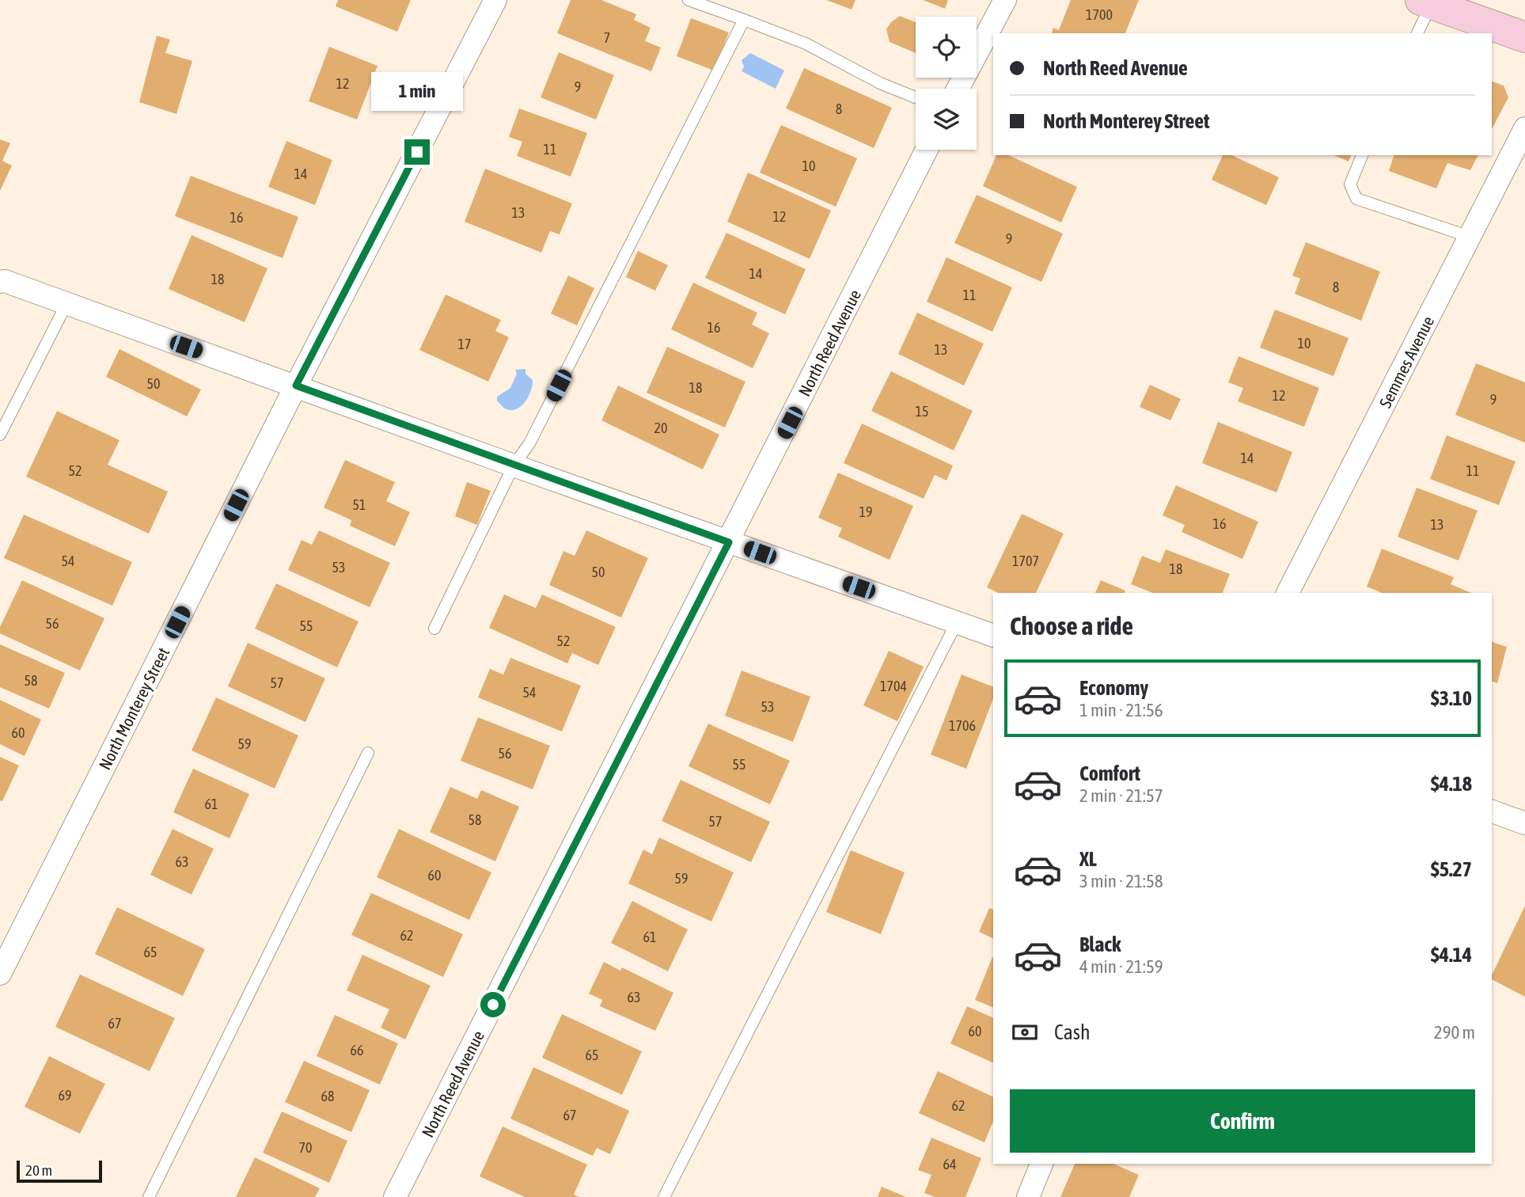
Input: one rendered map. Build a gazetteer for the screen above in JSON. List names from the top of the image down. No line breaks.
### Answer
{"streets":{"street":["North Reed Avenue","Semmes Avenue","North Monterey Street"]},"house_numbers":["1700","7","12","9","8","11","10","14","13","12","16","9","14","18","8","11","16","10","17","13","50","18","12","9","15","20","14","52","11","51","19","16","13","54","1707","53","18","50","56","55","52","58","57","1704","54","53","1706","60","59","56","55","61","58","57","63","60","59","62","61","65","63","67","60","66","65","69","68","62","67","70","64"],"scale_bar":"20 m","page":{"banner":["North Reed Avenue","North Monterey Street"],"bubble":"1 min","heading":"Choose a ride","list":[{"name":"Economy","note":"1 min · 21:56","value":"$3.10"},{"name":"Comfort","note":"2 min · 21:57","value":"$4.18"},{"name":"XL","note":"3 min · 21:58","value":"$5.27"},{"name":"Black","note":"4 min · 21:59","value":"$4.14"}],"pay":["Cash","290 m"],"buttons":"Confirm","scale":"20 m"}}
